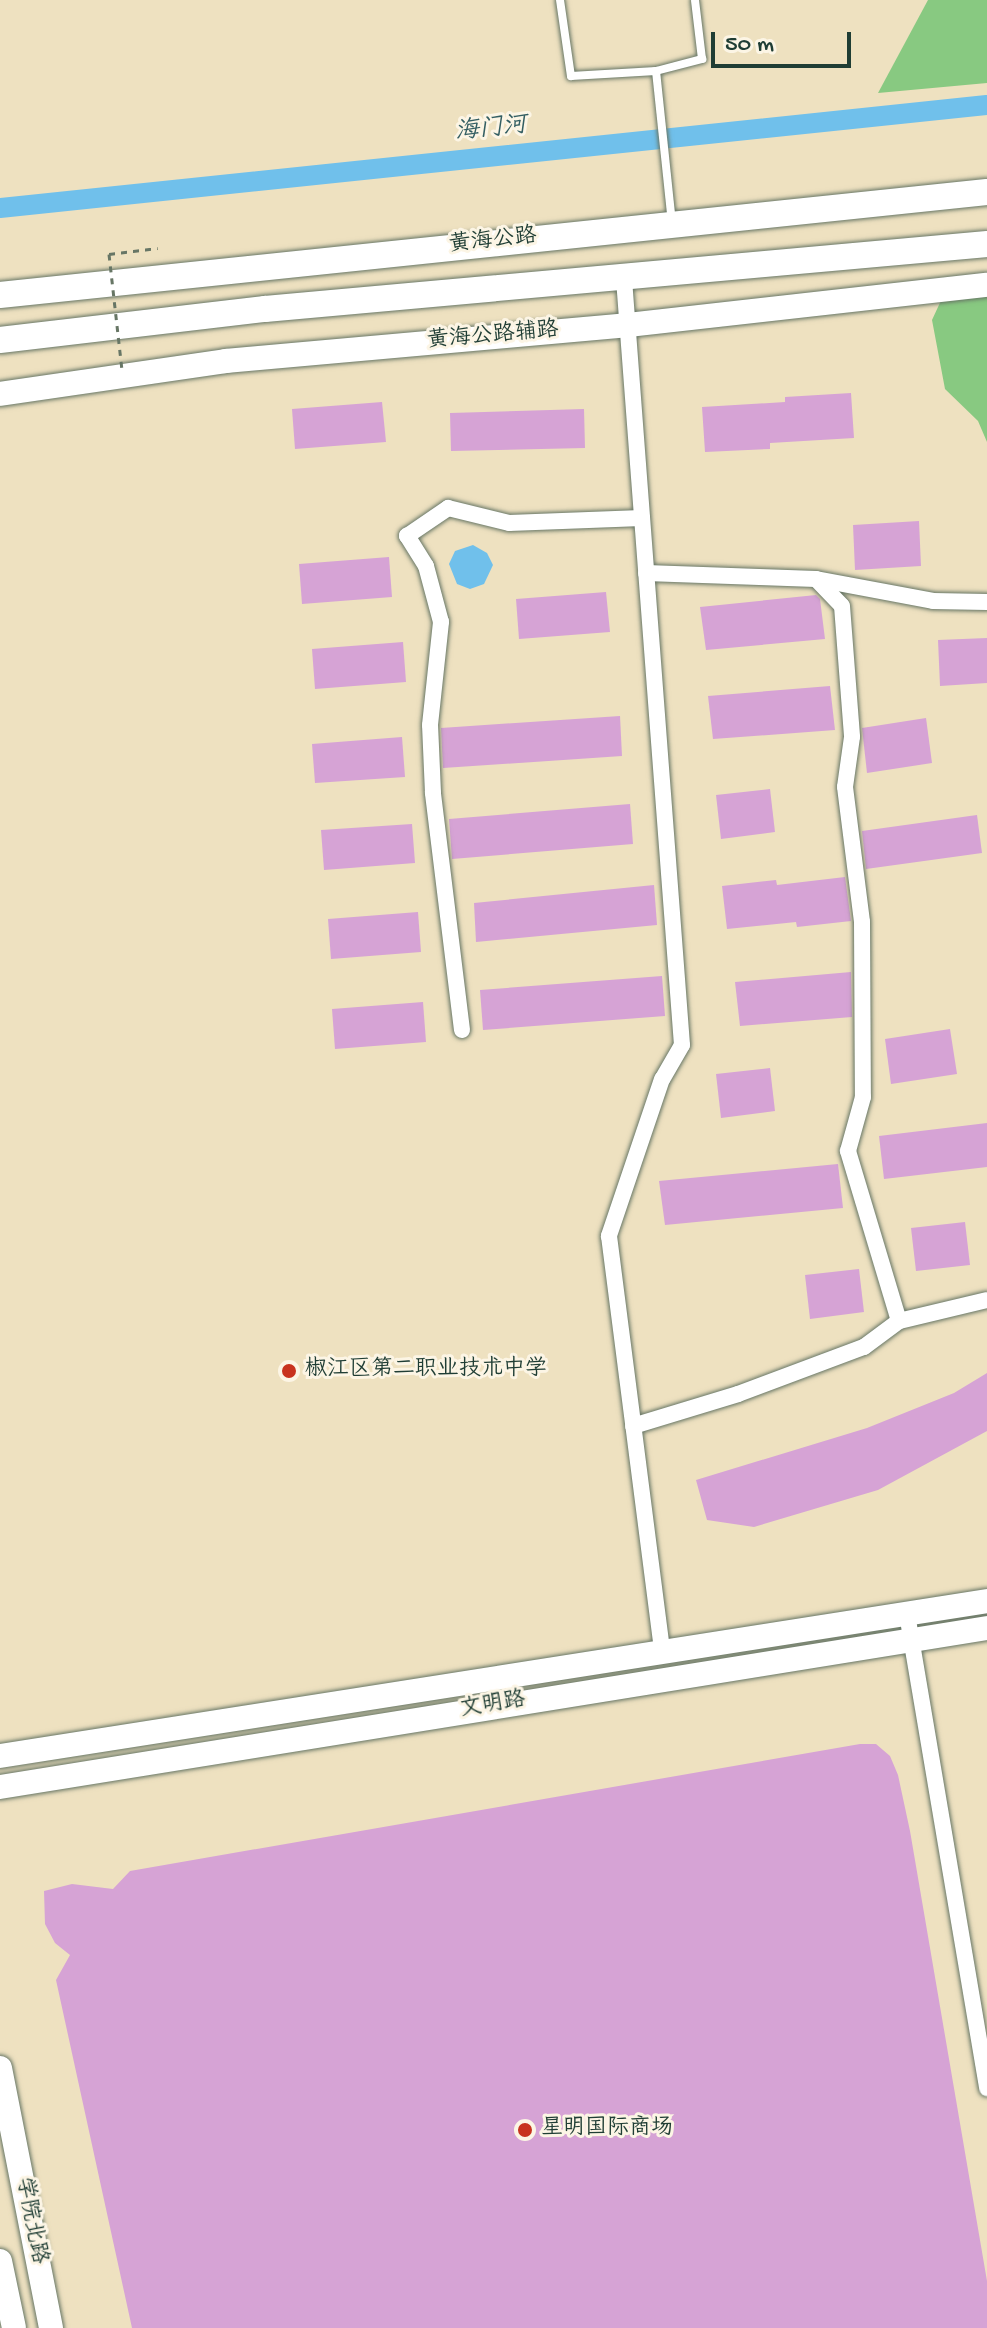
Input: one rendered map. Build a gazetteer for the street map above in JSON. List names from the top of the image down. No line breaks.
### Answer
{"streets":{"main road":["黄海公路","黄海公路辅路","文明路","学院北路"]},"water":["海门河"],"places":["椒江区第二职业技术中学","星明国际商场"],"scale_bar":"50 m"}
